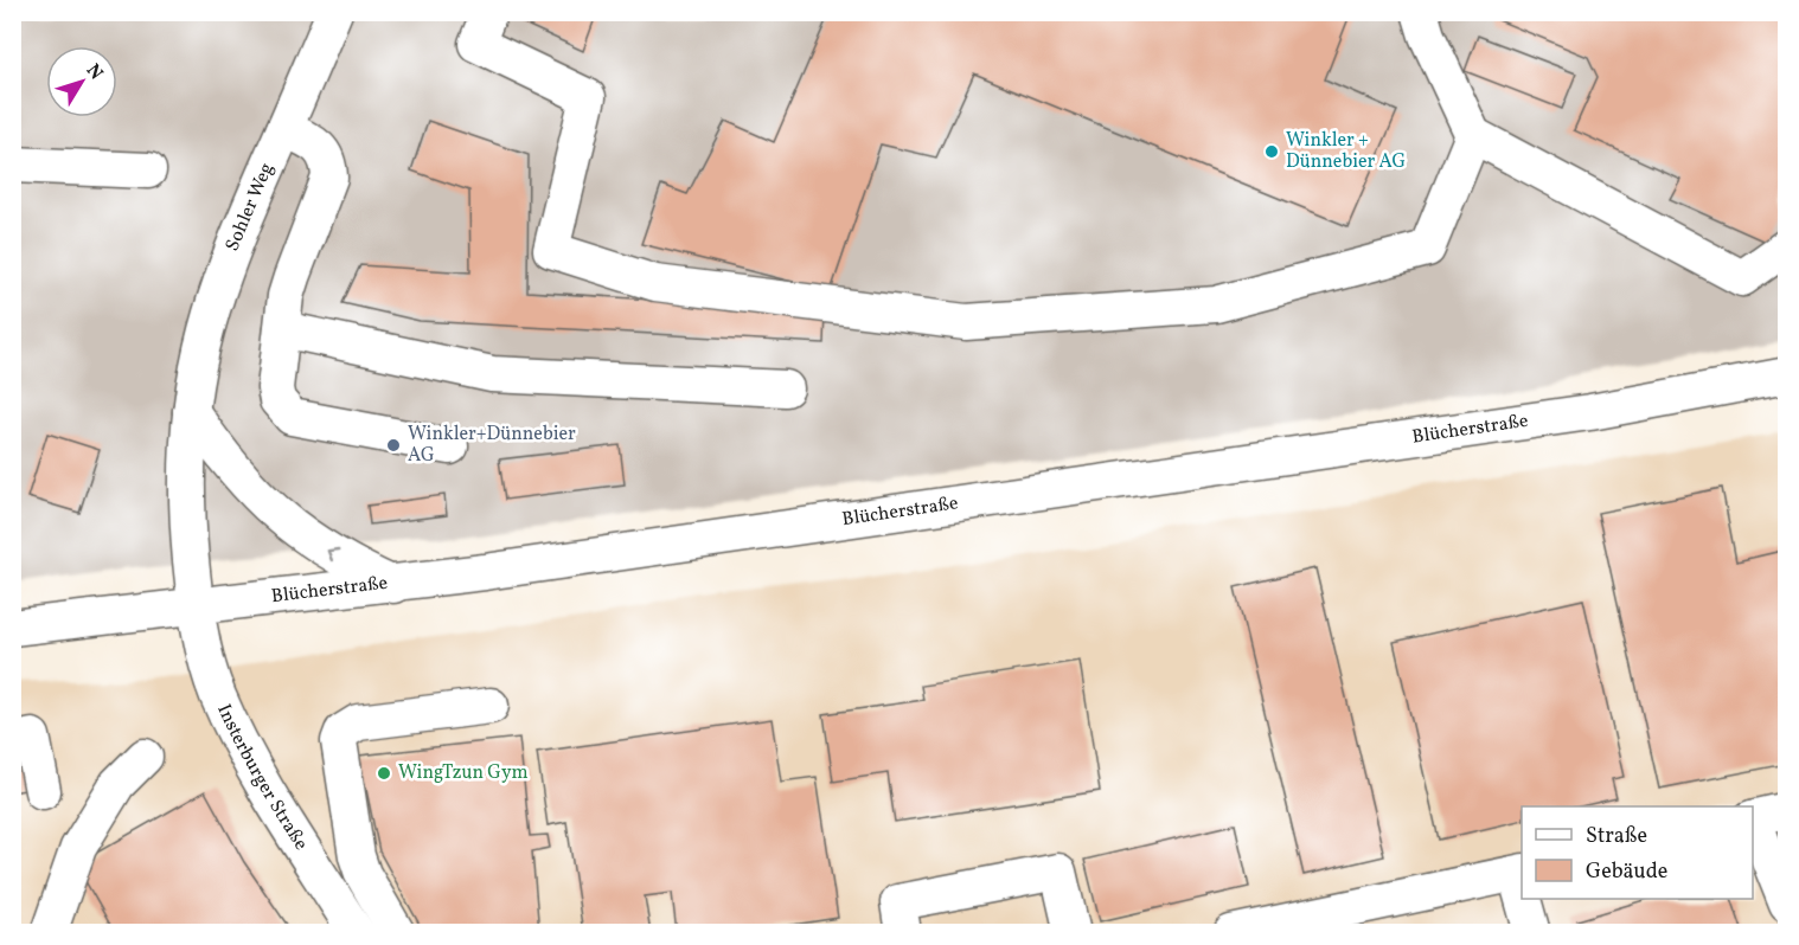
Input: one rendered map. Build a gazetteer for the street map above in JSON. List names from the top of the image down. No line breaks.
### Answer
{"streets":{"street":["Sohler Weg","Blücherstraße","Insterburger Straße"]},"crossings":[["Sohler Weg","Blücherstraße"],["Sohler Weg","Insterburger Straße"],["Blücherstraße","Insterburger Straße"]],"places":["Winkler + Dünnebier AG","Winkler+Dünnebier AG","WingTzun Gym"],"legend":["Straße","Gebäude"],"north":"top right"}
